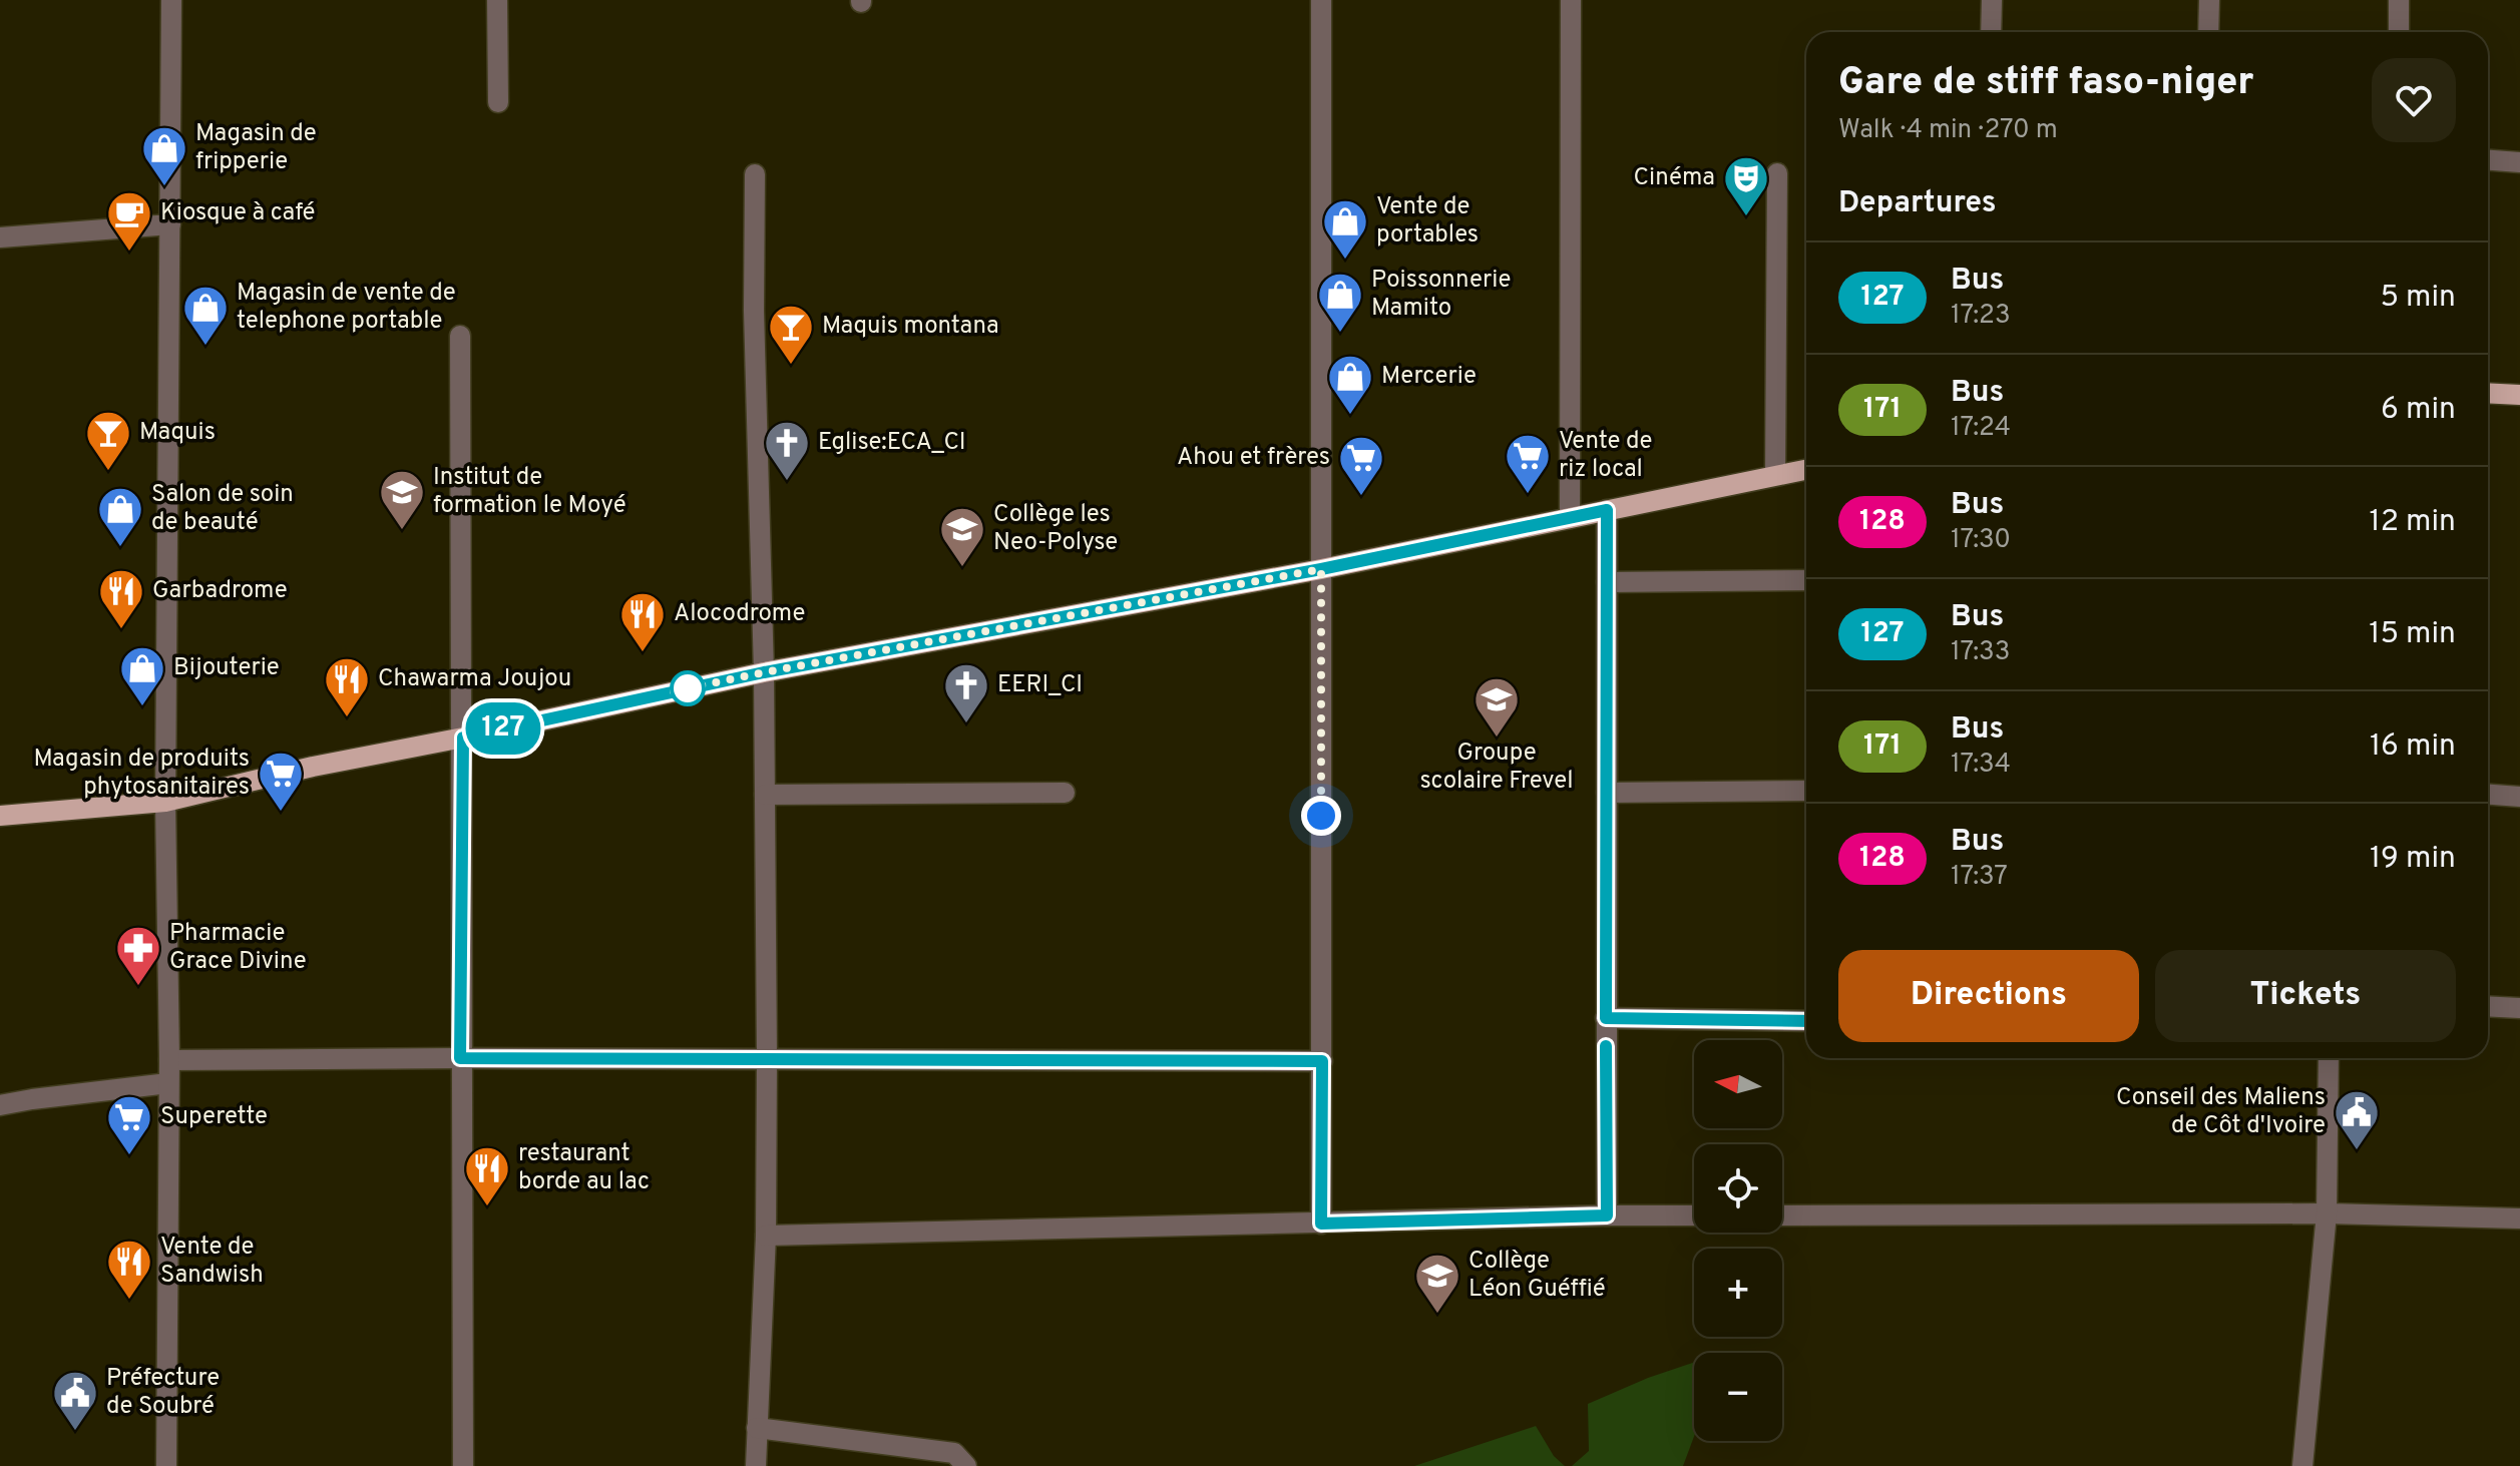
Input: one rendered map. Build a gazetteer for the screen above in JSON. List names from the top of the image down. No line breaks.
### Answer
{"places":{"shop":["Magasin de fripperie","Vente de portables","Poissonnerie Mamito","Magasin de vente de telephone portable","Mercerie","Salon de soin de beauté","Bijouterie"],"theatre":["Cinéma"],"cafe":["Kiosque à café"],"bar":["Maquis montana","Maquis"],"church":["Eglise:ECA_CI","EERI_CI"],"supermarket":["Vente de riz local","Ahou et frères","Magasin de produits phytosanitaires","Superette"],"school or university":["Institut de formation le Moyé","Collège les Neo-Polyse","Groupe scolaire Frevel","Collège Léon Guéffié"],"restaurant":["Garbadrome","Alocodrome","Chawarma Joujou","restaurant borde au lac","Vente de Sandwish"],"pharmacy":["Pharmacie Grace Divine"],"public building":["Conseil des Maliens de Côt d'Ivoire","Préfecture de Soubré"]},"lines":["bus line 127"],"north":"left","page":{"on_map":"127","heading":[["Gare de stiff faso-niger","Walk · 4 min · 270 m"],"Departures"],"list":[{"mark":"127","name":"Bus","note":"17:23","value":"5 min"},{"mark":"171","name":"Bus","note":"17:24","value":"6 min"},{"mark":"128","name":"Bus","note":"17:30","value":"12 min"},{"mark":"127","name":"Bus","note":"17:33","value":"15 min"},{"mark":"171","name":"Bus","note":"17:34","value":"16 min"},{"mark":"128","name":"Bus","note":"17:37","value":"19 min"}],"buttons":["Directions","Tickets"],"map_buttons":["+","−"]}}
